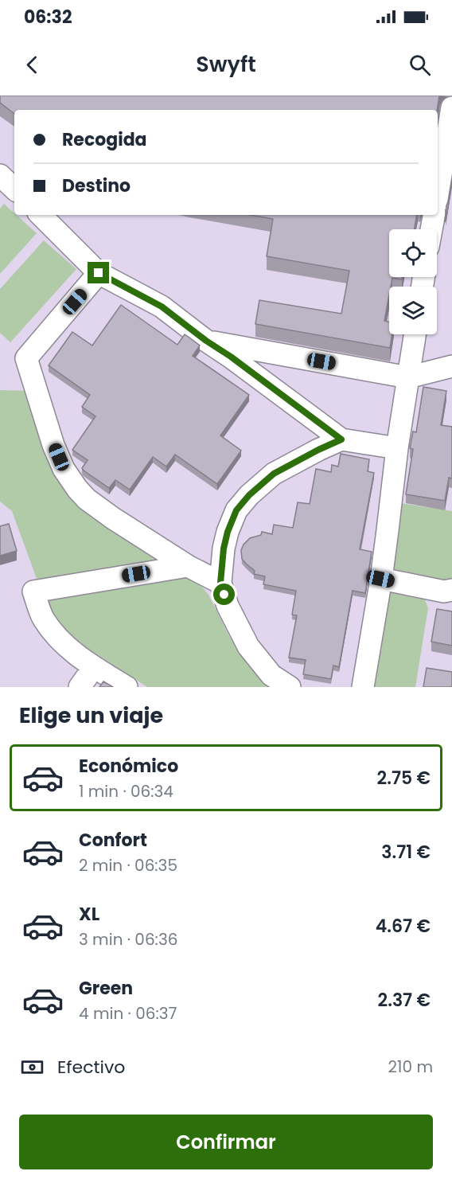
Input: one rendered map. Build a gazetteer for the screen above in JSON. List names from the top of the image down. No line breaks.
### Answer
{"page":{"status":"06:32","header":"Swyft","banner":["Recogida","Destino"],"heading":"Elige un viaje","list":[{"name":"Económico","note":"1 min · 06:34","value":"2.75 €"},{"name":"Confort","note":"2 min · 06:35","value":"3.71 €"},{"name":"XL","note":"3 min · 06:36","value":"4.67 €"},{"name":"Green","note":"4 min · 06:37","value":"2.37 €"}],"pay":["Efectivo","210 m"],"buttons":"Confirmar"}}
